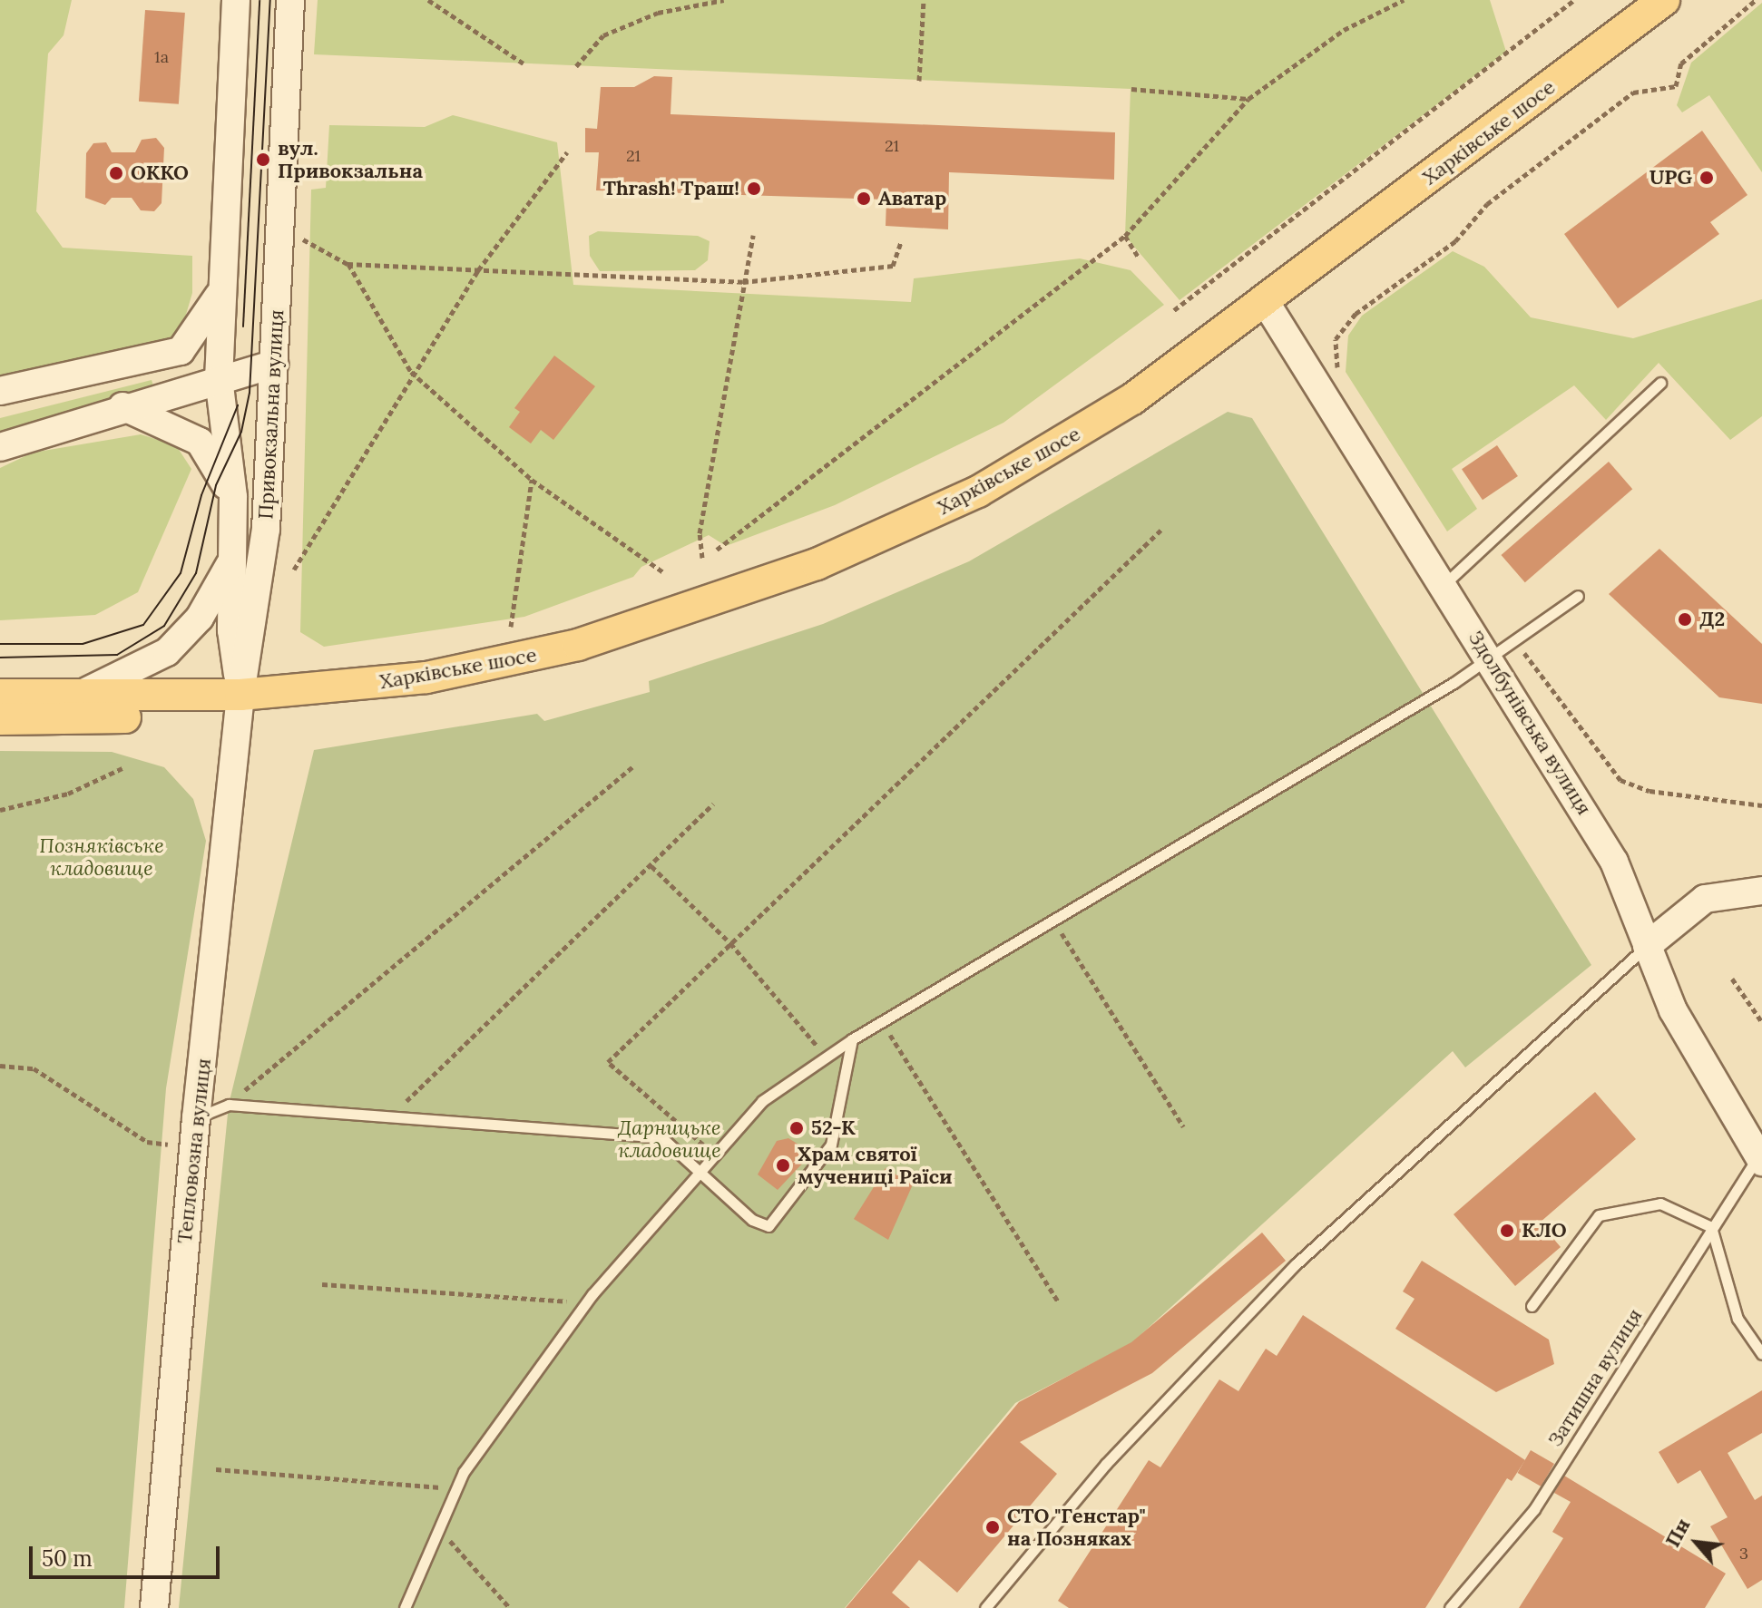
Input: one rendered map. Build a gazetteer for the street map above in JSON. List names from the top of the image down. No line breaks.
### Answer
{"streets":{"main road":["Харківське шосе","Привокзальна вулиця","Здолбунівська вулиця","Тепловозна вулиця"],"lane":["Затишна вулиця"]},"crossings":[["Харківське шосе","Привокзальна вулиця"],["Харківське шосе","Здолбунівська вулиця"],["Харківське шосе","Тепловозна вулиця"],["Привокзальна вулиця","Тепловозна вулиця"],["Здолбунівська вулиця","Затишна вулиця"]],"parks":["Позняківське кладовище","Дарницьке кладовище"],"places":["вул. Привокзальна","ОККО","UPG","Thrash! Траш!","Аватар","Д2","52-К","Храм святої мучениці Раїси","КЛО","СТО \"Генстар\" на Позняках"],"house_numbers":["1а","21","21","3"],"scale_bar":"50 m","north":"top left"}
